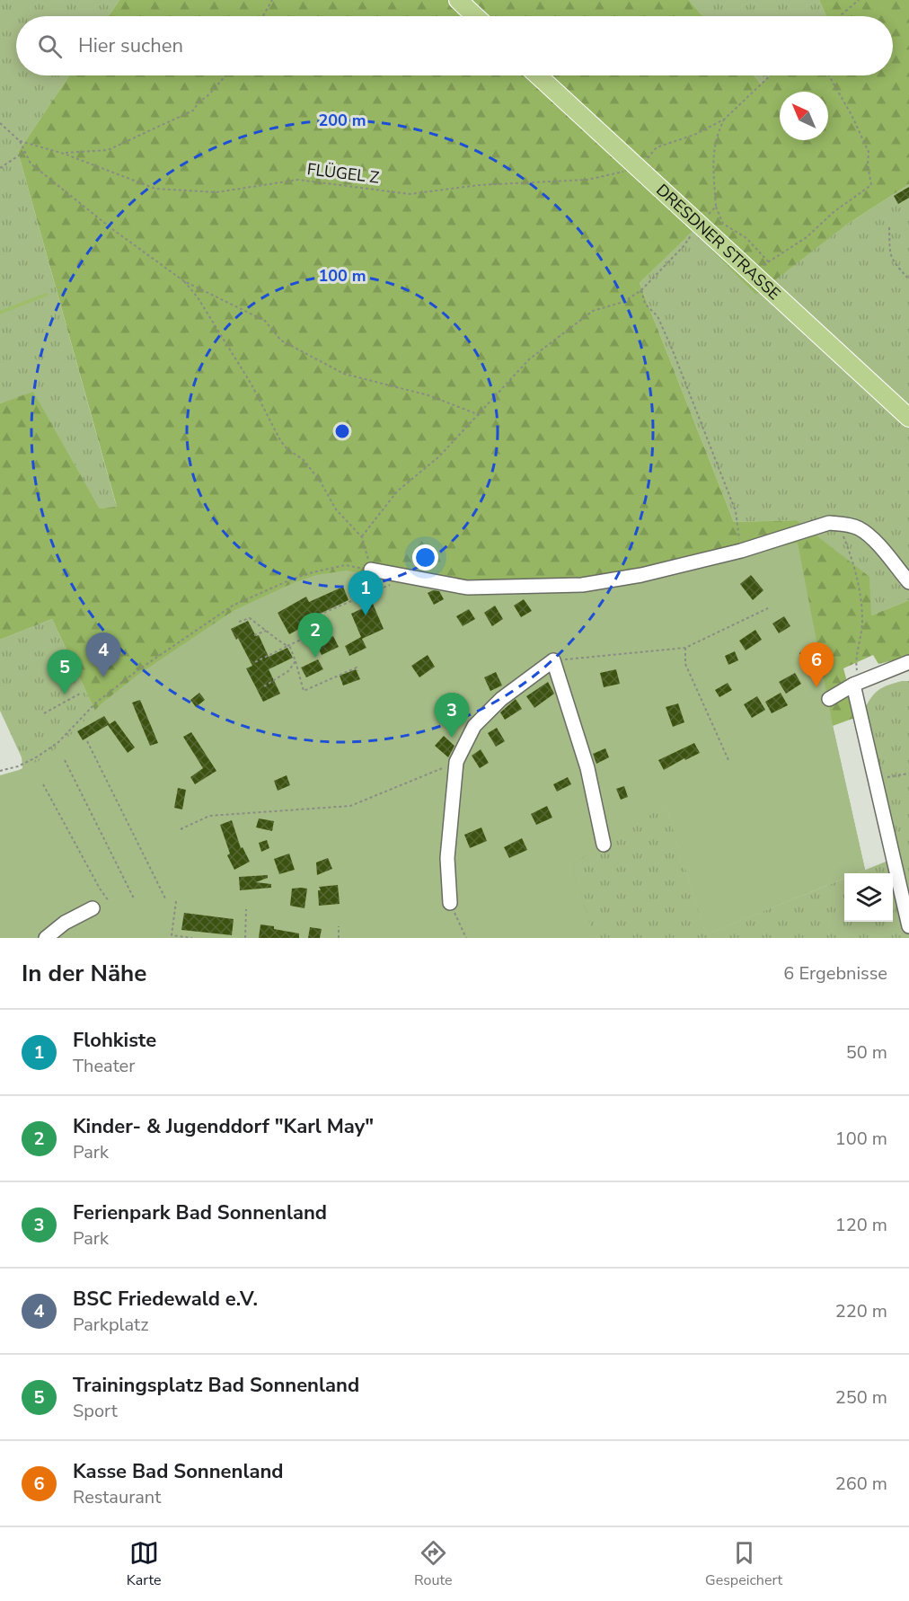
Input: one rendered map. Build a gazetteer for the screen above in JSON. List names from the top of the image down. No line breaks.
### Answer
{"streets":{"main road":["DRESDNER STRASSE"],"path":["FLÜGEL Z"]},"crossings":[["FLÜGEL Z","DRESDNER STRASSE"]],"north":"top left","page":{"search":"Hier suchen","pins":["1","2","4","6","5","3"],"heading":["In der Nähe","6 Ergebnisse"],"list":[{"mark":"1","name":"Flohkiste","note":"Theater","value":"50 m"},{"mark":"2","name":"Kinder- & Jugenddorf \"Karl May\"","note":"Park","value":"100 m"},{"mark":"3","name":"Ferienpark Bad Sonnenland","note":"Park","value":"120 m"},{"mark":"4","name":"BSC Friedewald e.V.","note":"Parkplatz","value":"220 m"},{"mark":"5","name":"Trainingsplatz Bad Sonnenland","note":"Sport","value":"250 m"},{"mark":"6","name":"Kasse Bad Sonnenland","note":"Restaurant","value":"260 m"}],"nav":["Karte","Route","Gespeichert"]},"rings":["200 m","100 m"]}
